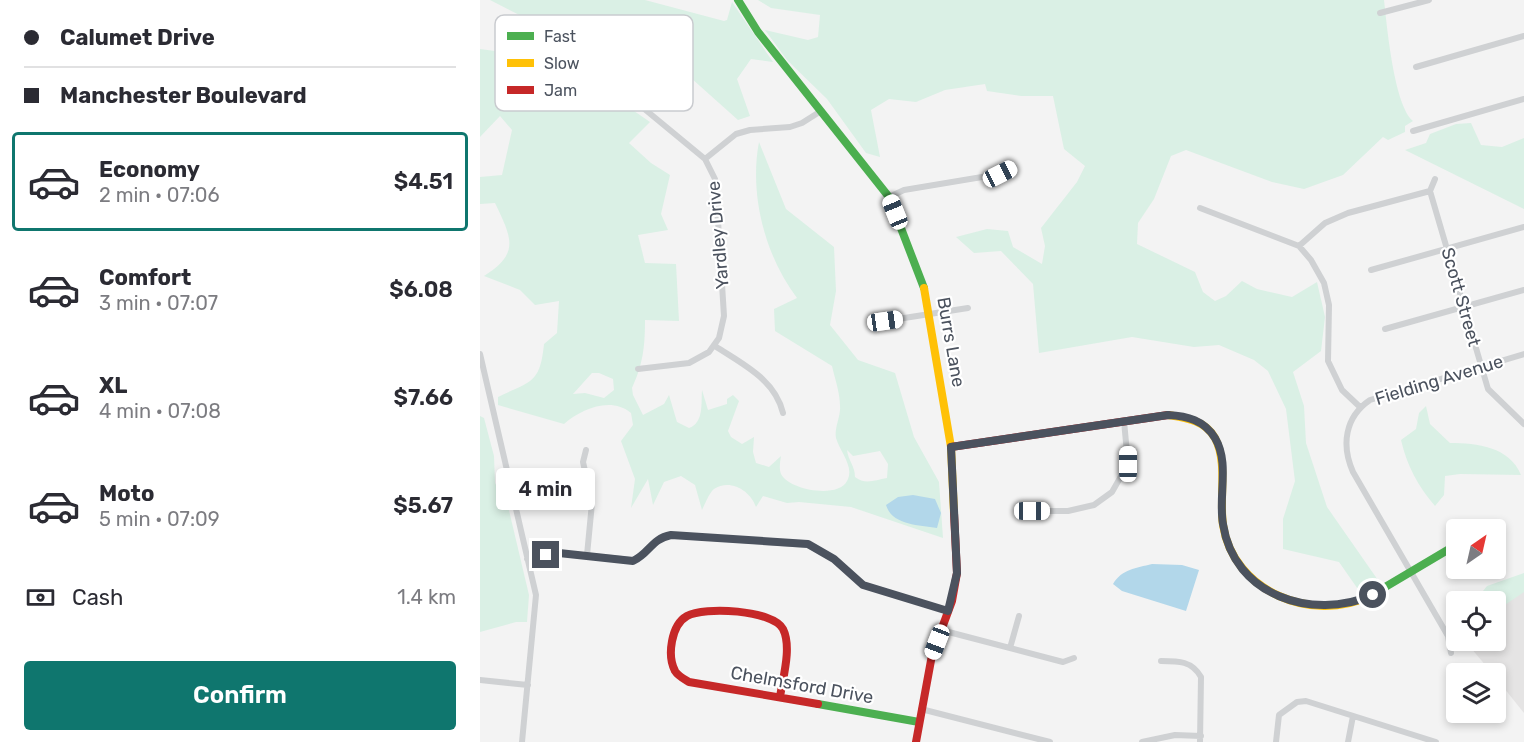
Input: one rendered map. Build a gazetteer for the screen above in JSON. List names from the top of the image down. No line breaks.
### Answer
{"streets":{"street":["Yardley Drive","Scott Street","Burrs Lane","Fielding Avenue","Chelmsford Drive"]},"crossings":[["Scott Street","Fielding Avenue"],["Burrs Lane","Chelmsford Drive"]],"legend":["Fast","Slow","Jam"],"north":"top right","page":{"banner":["Calumet Drive","Manchester Boulevard"],"list":[{"name":"Economy","note":"2 min · 07:06","value":"$4.51"},{"name":"Comfort","note":"3 min · 07:07","value":"$6.08"},{"name":"XL","note":"4 min · 07:08","value":"$7.66"},{"name":"Moto","note":"5 min · 07:09","value":"$5.67"}],"bubble":"4 min","pay":["Cash","1.4 km"],"buttons":"Confirm"}}
